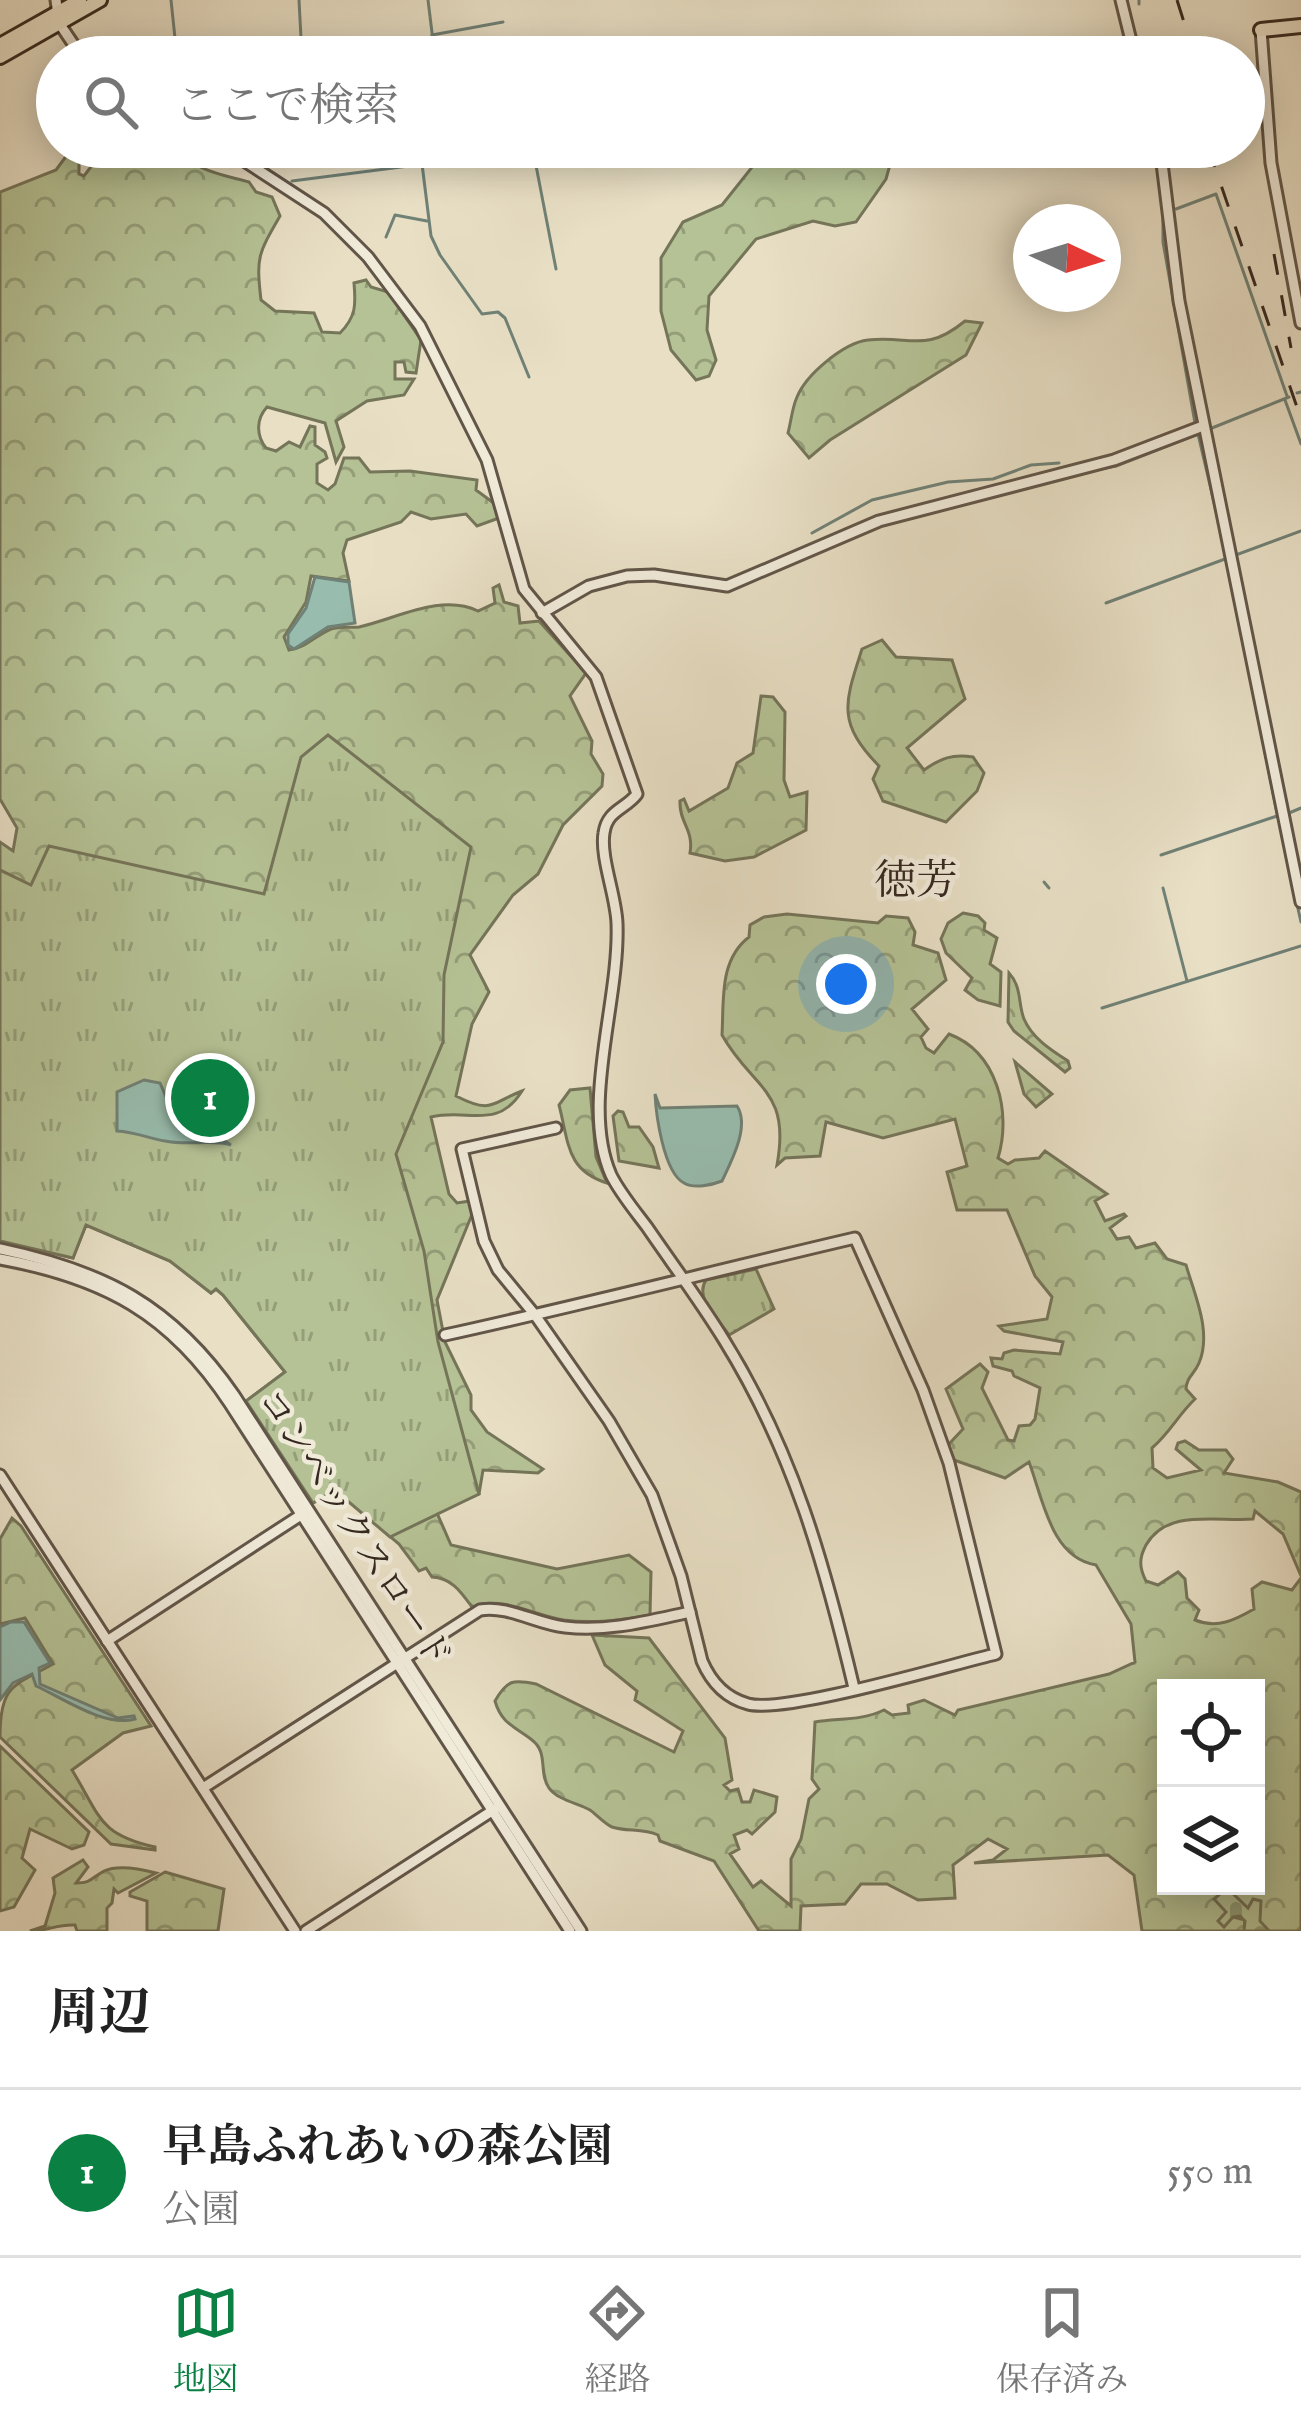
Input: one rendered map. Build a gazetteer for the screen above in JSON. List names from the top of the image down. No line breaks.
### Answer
{"streets":{"street":["コンベックスロード"]},"districts":["徳芳"],"north":"right","page":{"search":"ここで検索","pins":"1","heading":"周辺","list":[{"mark":"1","name":"早島ふれあいの森公園","note":"公園","value":"550 m"}],"nav":["地図","経路","保存済み"]}}
